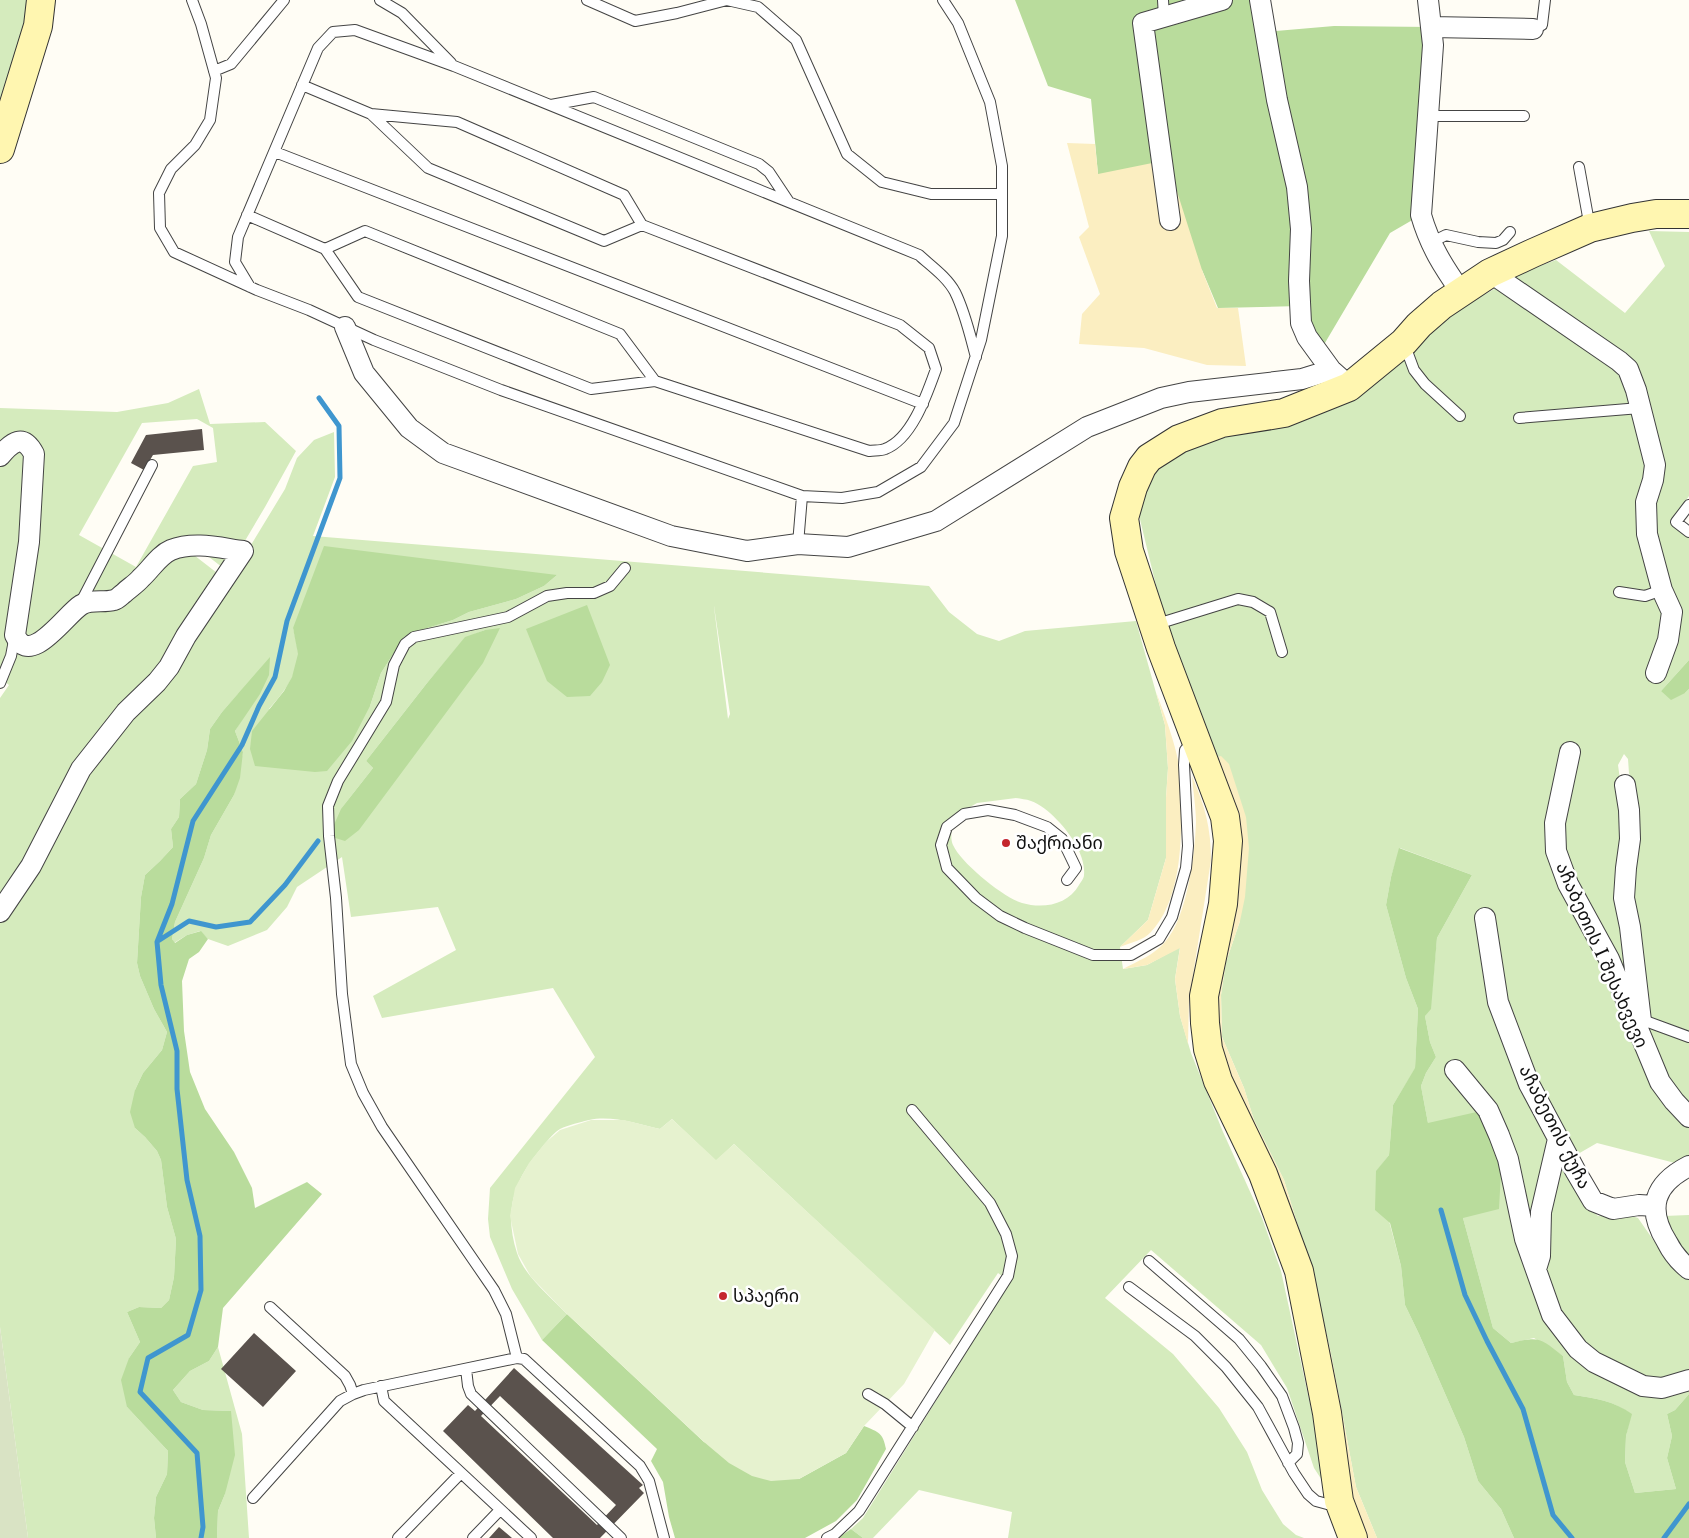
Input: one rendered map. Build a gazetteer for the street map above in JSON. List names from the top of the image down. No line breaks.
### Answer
{"streets":{"street":["აჩაბეთის I შესახვევი","აჩაბეთის ქუჩა"]},"places":["შაქრიანი","სპაერი"]}
